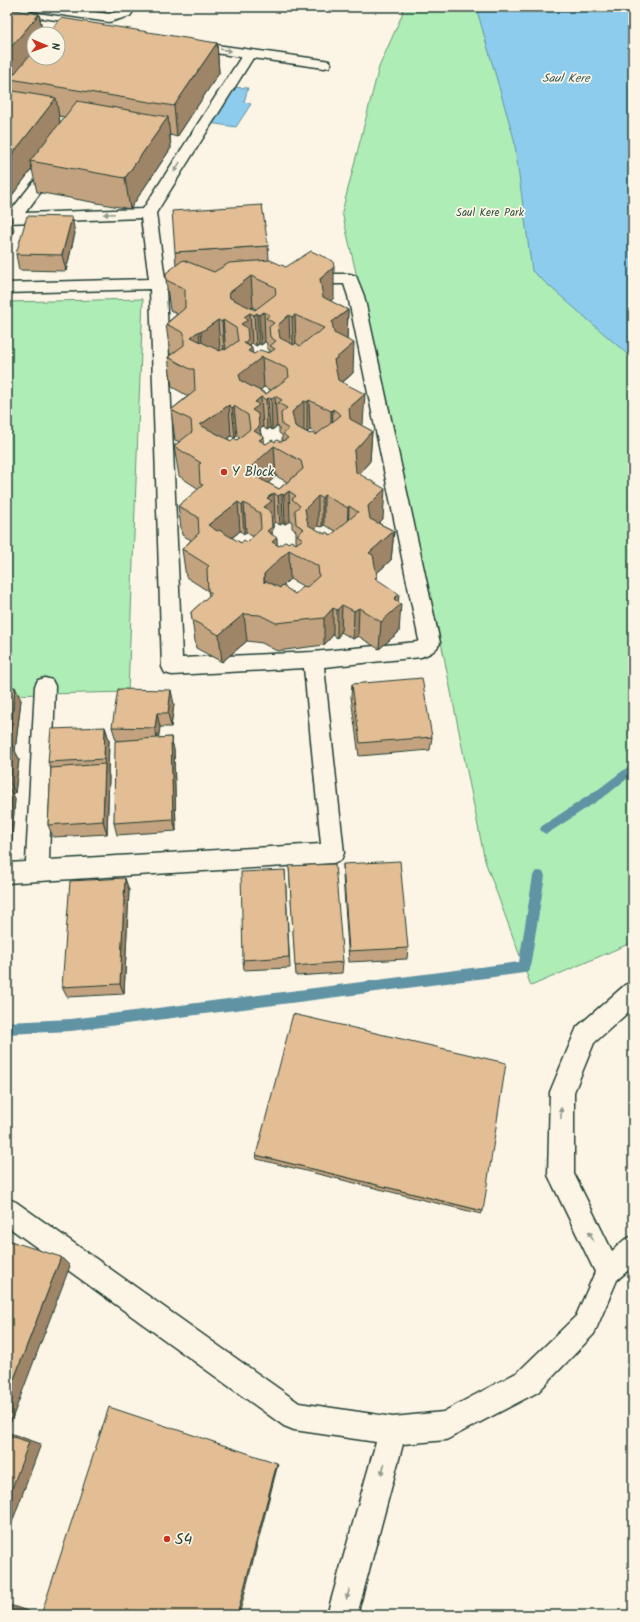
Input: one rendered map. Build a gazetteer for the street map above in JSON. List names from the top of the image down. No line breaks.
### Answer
{"water":["Saul Kere"],"parks":["Saul Kere Park"],"places":["Y Block","S4"],"north":"right"}
